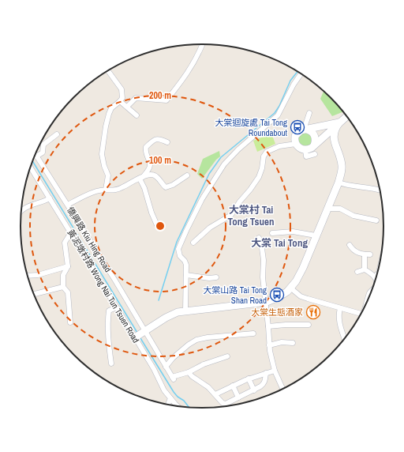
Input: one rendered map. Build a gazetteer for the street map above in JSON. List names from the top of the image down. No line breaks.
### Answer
{"streets":{"street":["僑興路 Kiu Hing Road","黃泥墩村路 Wong Nai Tun Tsuen Road"]},"districts":["大棠村 Tai Tong Tsuen","大棠 Tai Tong"],"places":{"bus stop":["大棠迴旋處 Tai Tong Roundabout","大棠山路 Tai Tong Shan Road"],"restaurant":["大棠生態酒家"]},"rings":["200 m","100 m"]}
